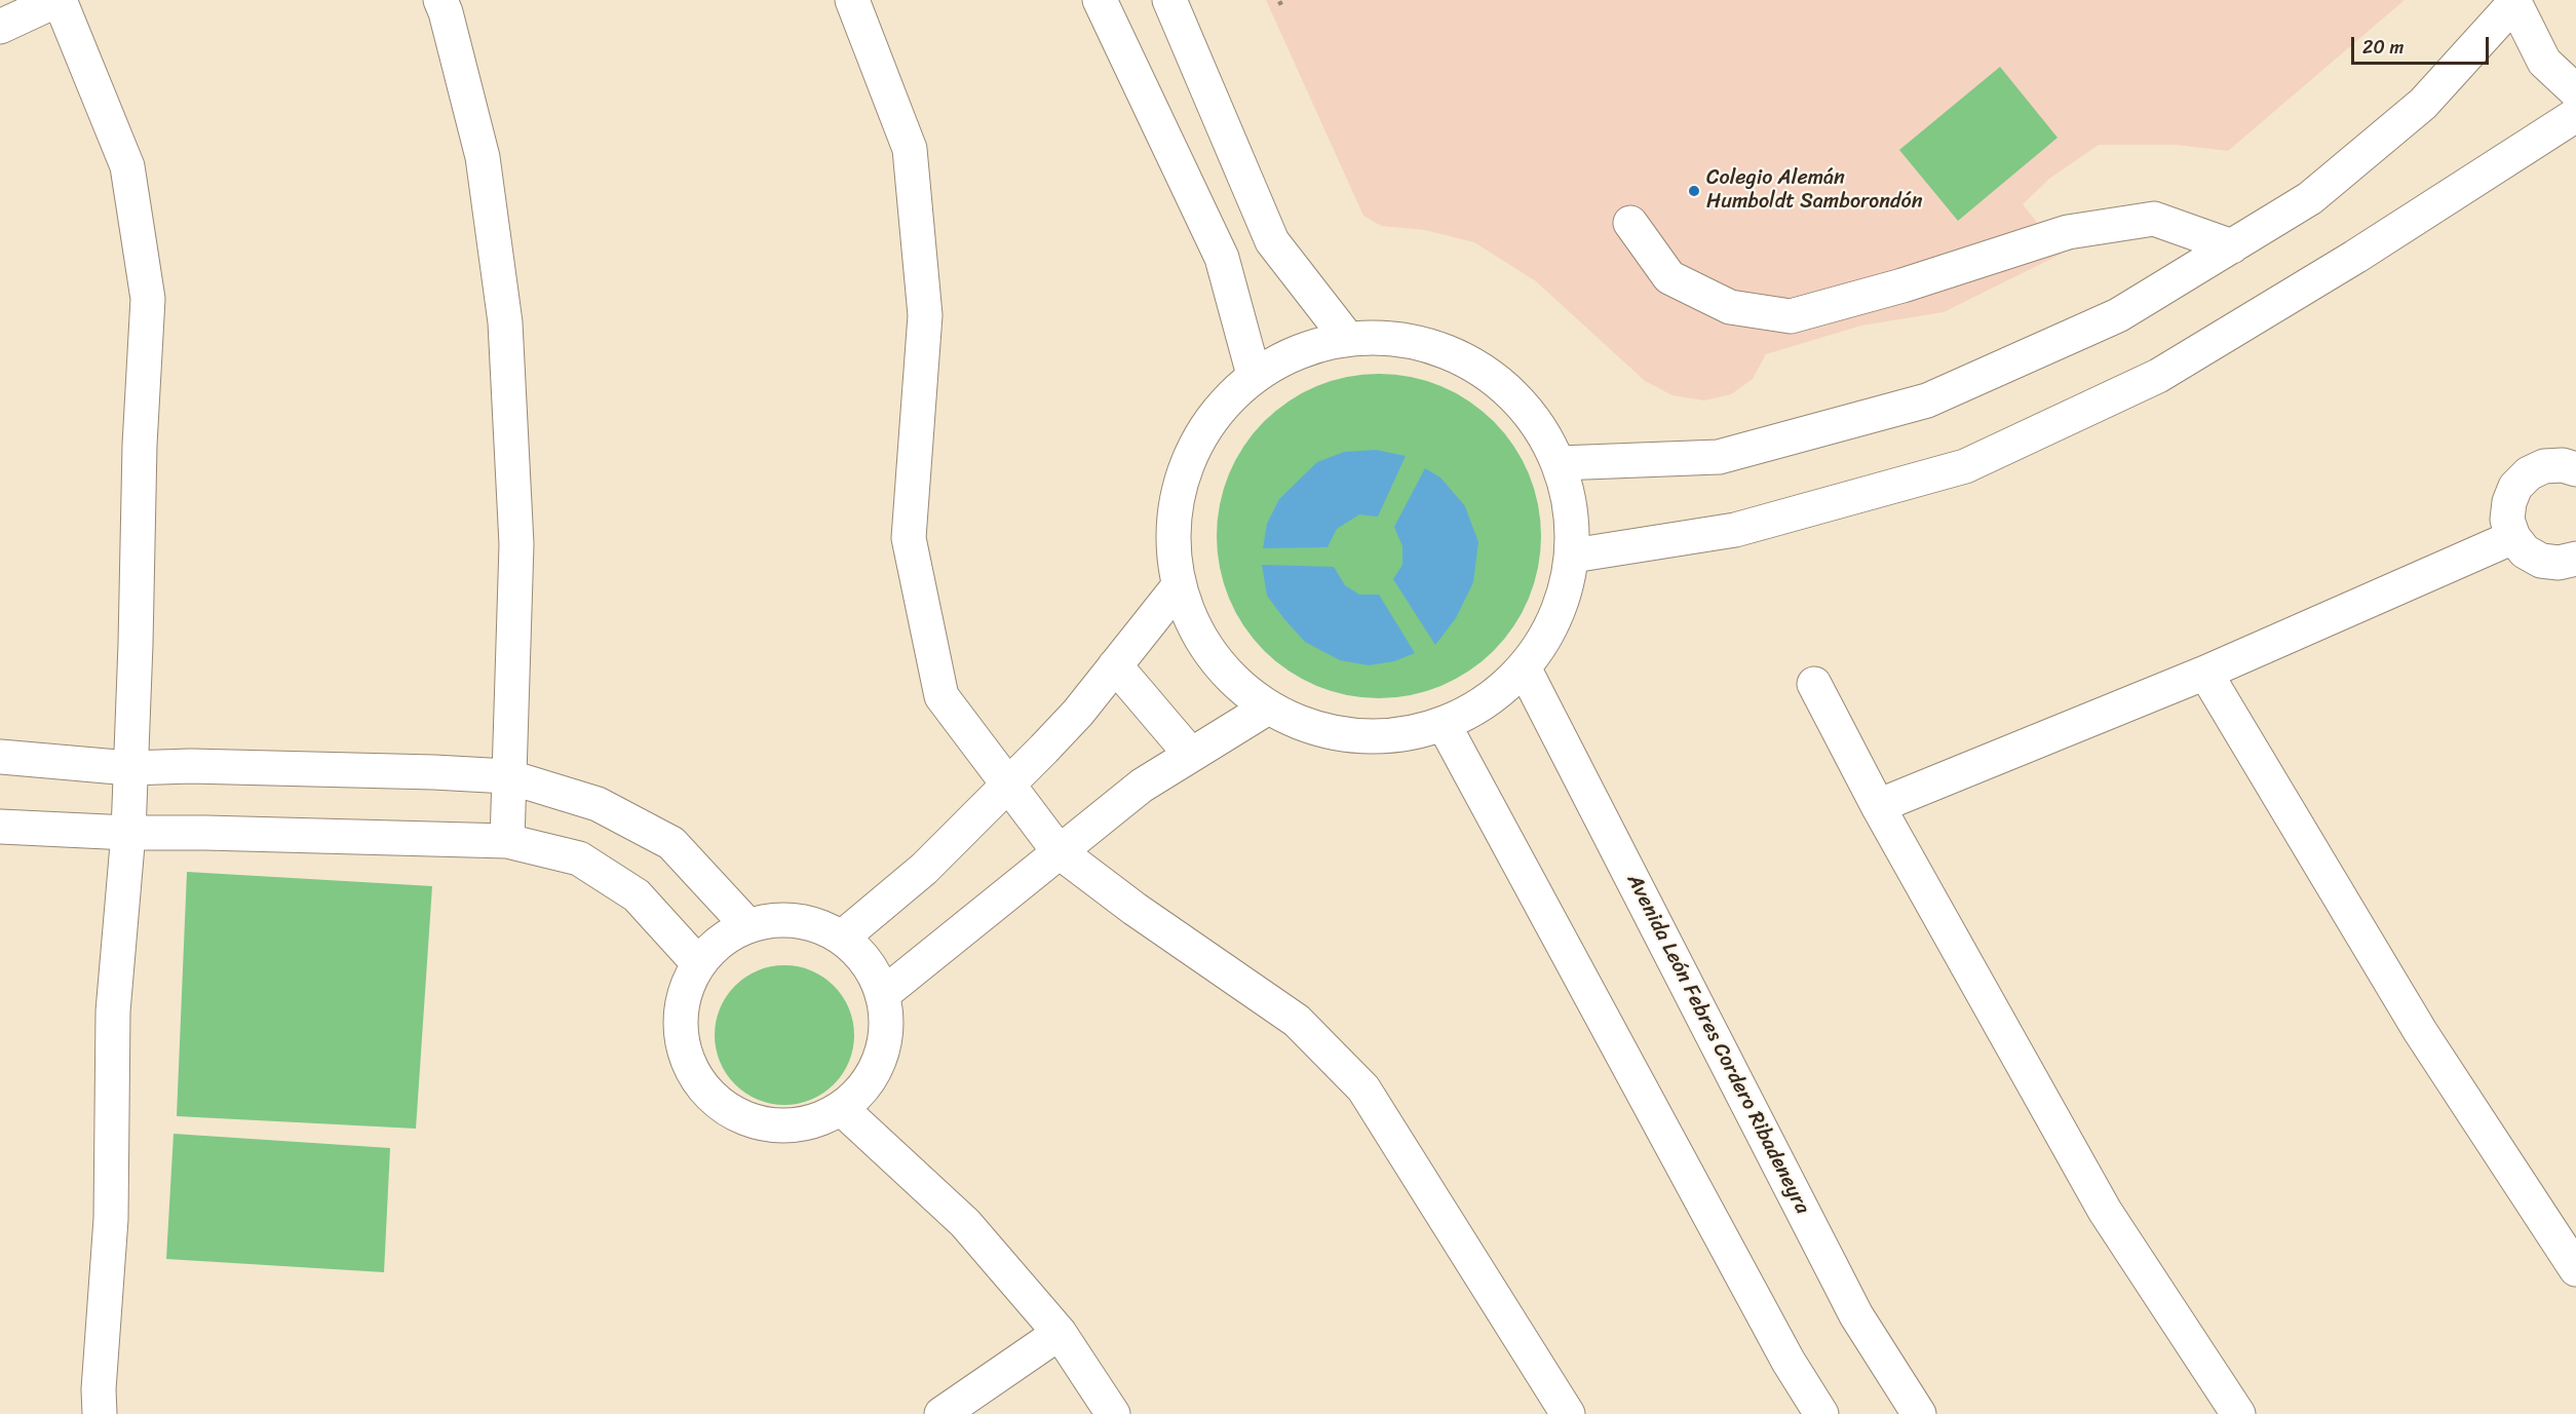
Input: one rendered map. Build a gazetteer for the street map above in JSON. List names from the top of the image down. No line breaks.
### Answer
{"streets":{"street":["Avenida León Febres Cordero Ribadeneyra"]},"places":["Colegio Alemán Humboldt Samborondón"],"scale_bar":"20 m"}
